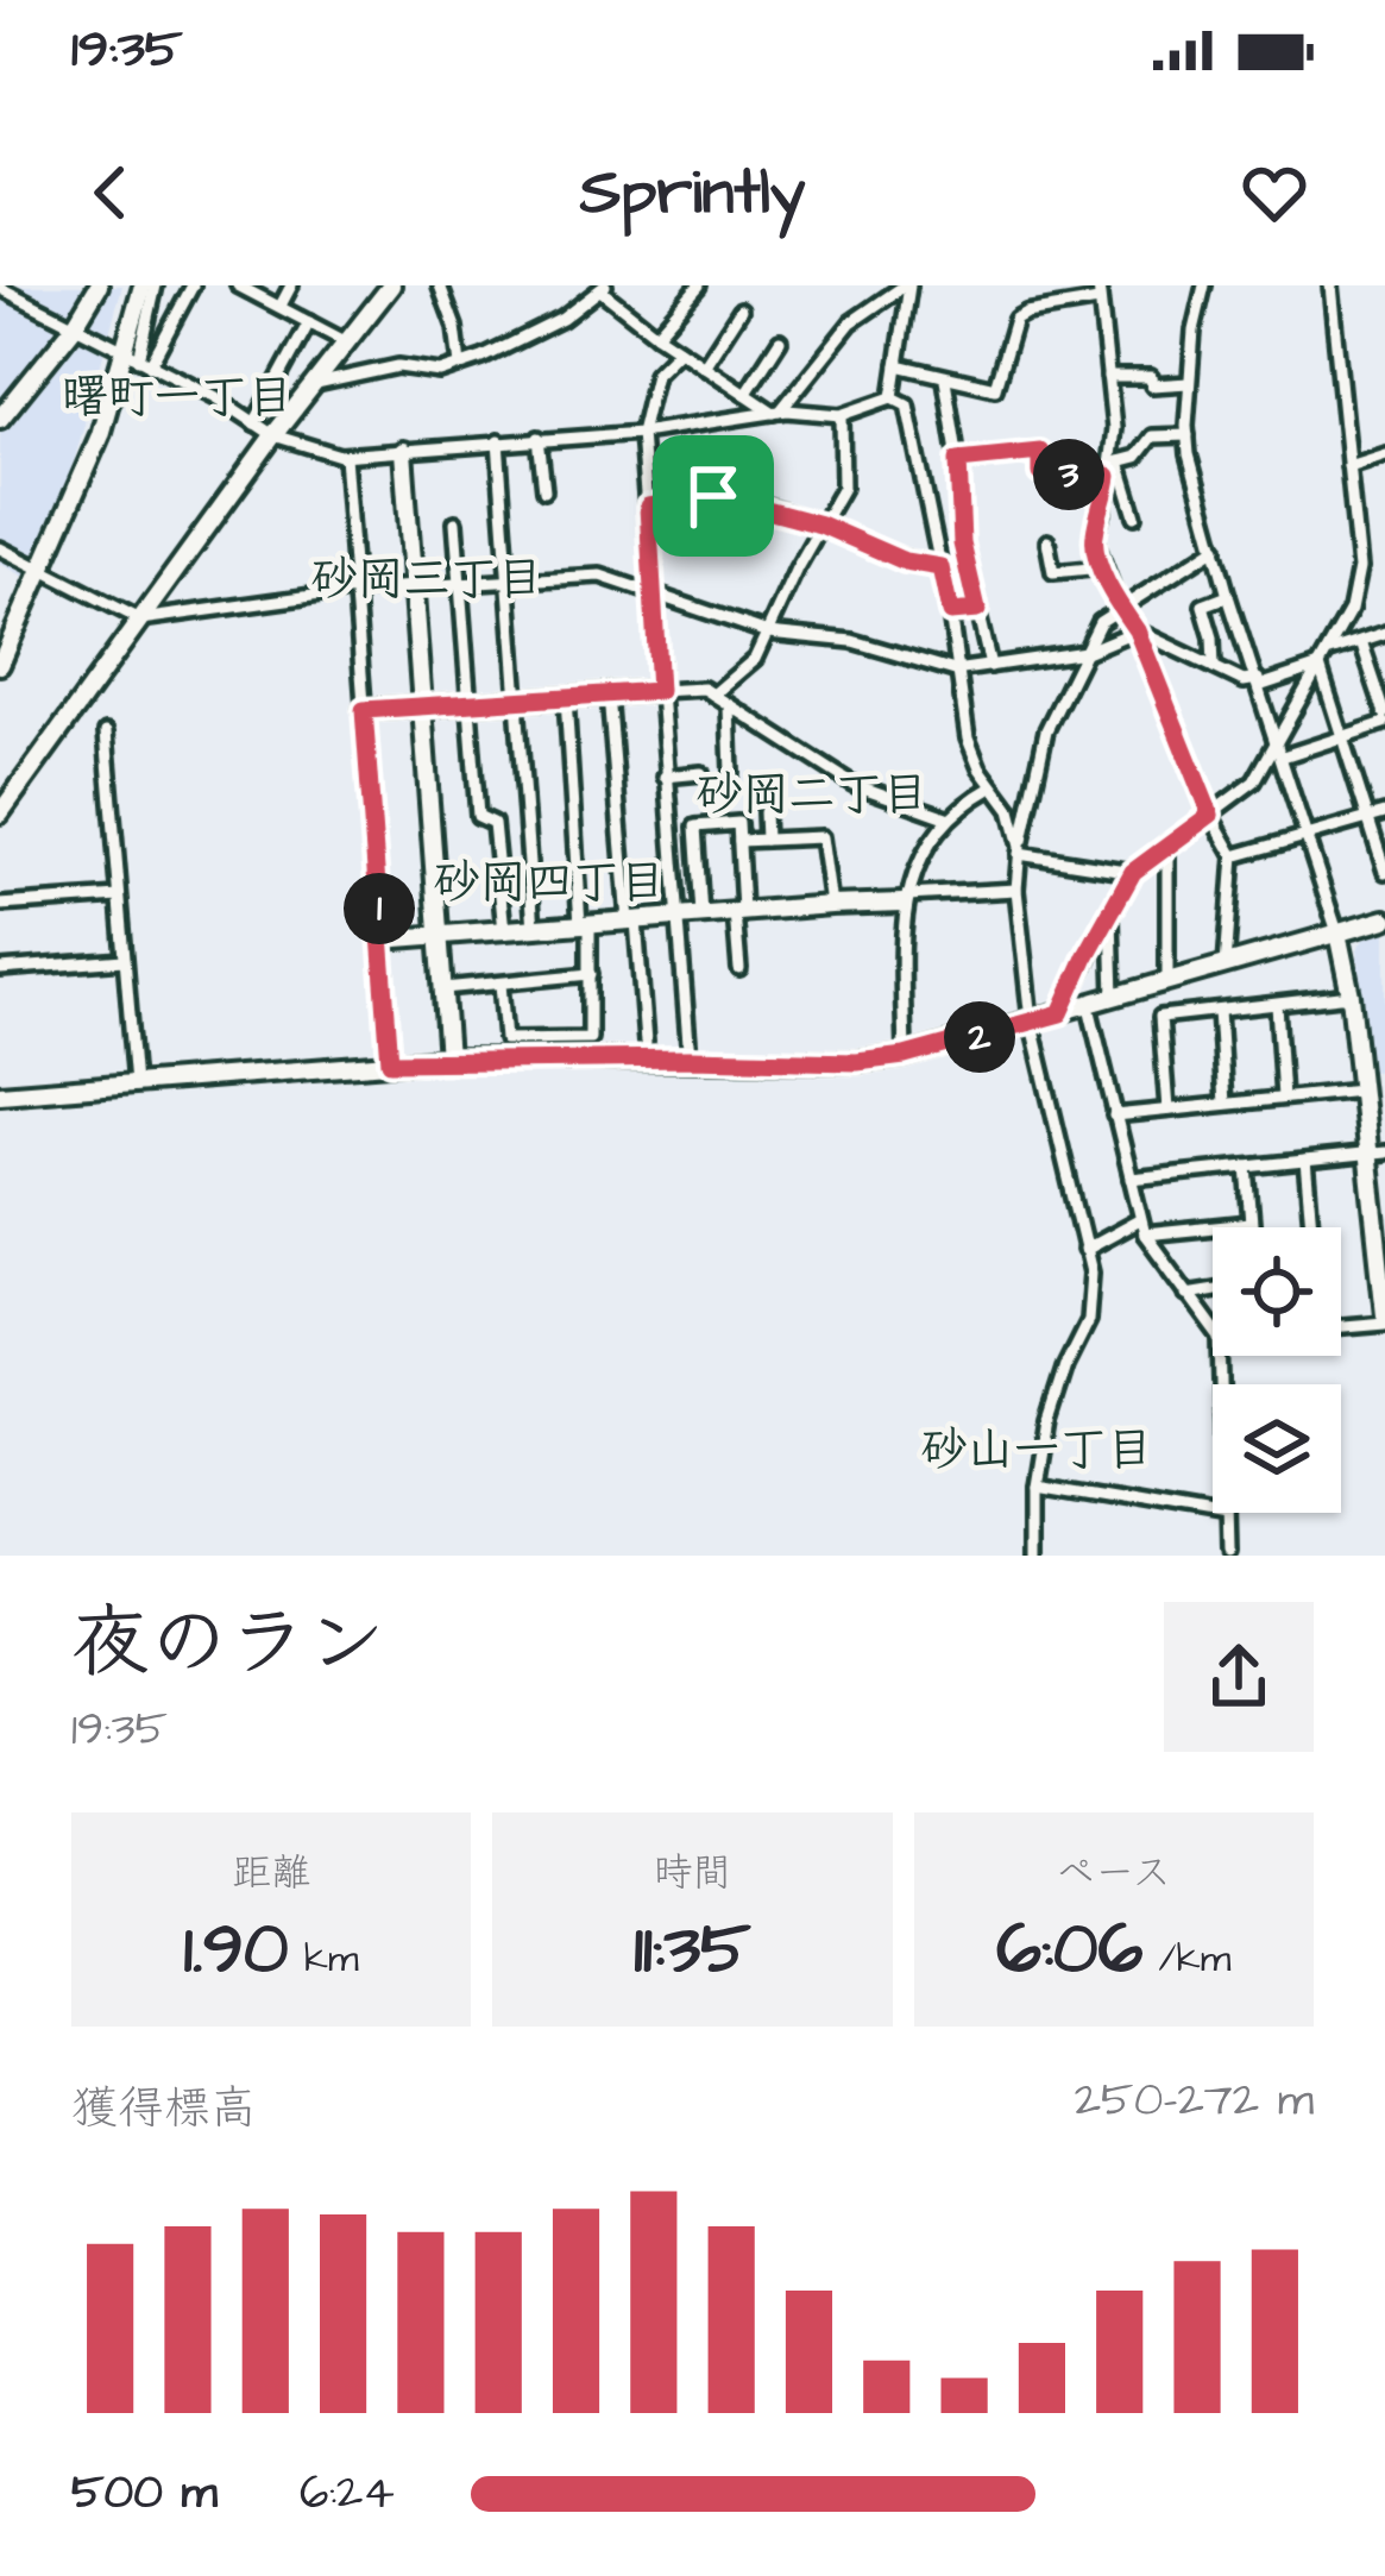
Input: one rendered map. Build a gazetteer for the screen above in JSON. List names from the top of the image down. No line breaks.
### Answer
{"districts":["曙町一丁目","砂岡三丁目","砂岡二丁目","砂岡四丁目","砂山一丁目"],"page":{"status":"19:35","header":"Sprintly","pins":["3","1","2"],"heading":["夜のラン","19:35"],"stats":[["距離","1.90 km"],["時間","11:35"],["ペース","6:06 /km"]],"chart":["獲得標高","250–272 m"],"list":[{"name":"500 m","note":"6:24"}]}}
